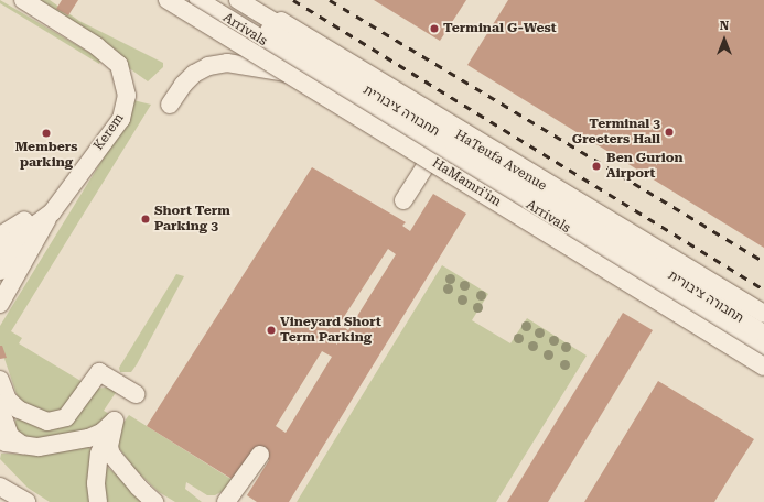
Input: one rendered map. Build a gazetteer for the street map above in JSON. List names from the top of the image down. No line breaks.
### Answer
{"streets":{"street":["Arrivals","תחבורה ציבורית","Kerem","HaTeufa Avenue","HaMamri'im"]},"places":["Terminal G-West","Terminal 3 Greeters Hall","Members parking","Ben Gurion Airport","Short Term Parking 3","Vineyard Short Term Parking"],"north":"top"}
